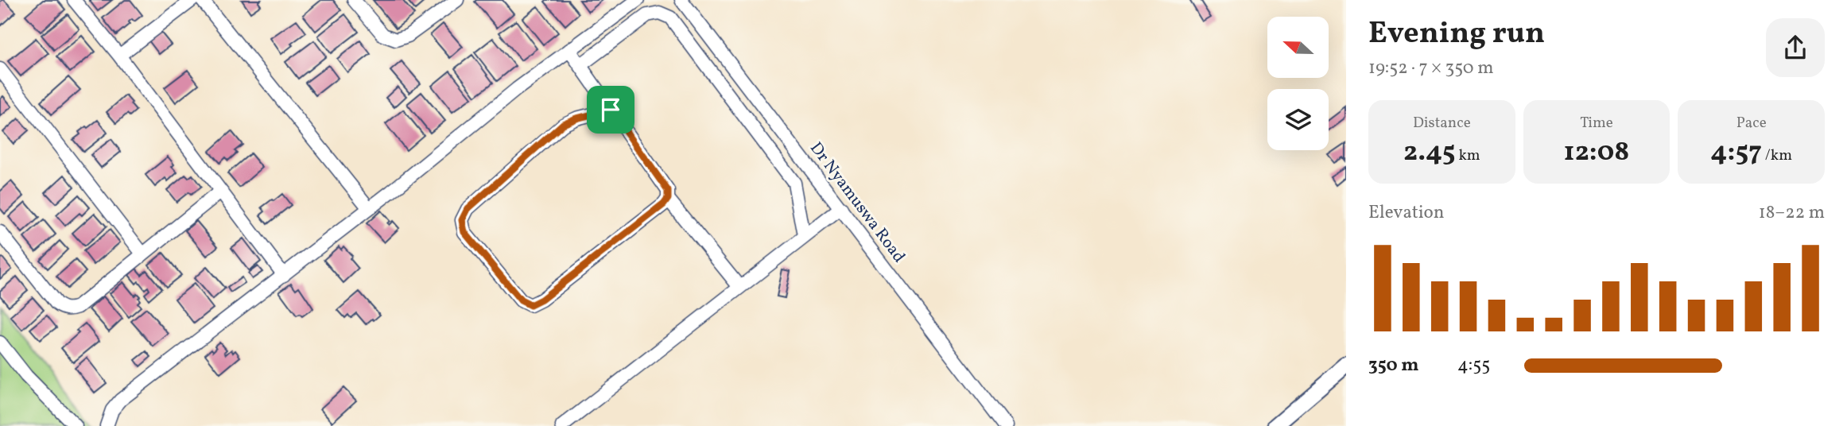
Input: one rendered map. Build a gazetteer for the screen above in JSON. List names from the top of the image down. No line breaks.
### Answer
{"streets":{"street":["Dr Nyamuswa Road"]},"north":"left","page":{"heading":["Evening run","19:52 · 7 × 350 m"],"stats":[["Distance","2.45 km"],["Time","12:08"],["Pace","4:57 /km"]],"chart":["Elevation","18–22 m"],"list":[{"name":"350 m","note":"4:55"}]}}
